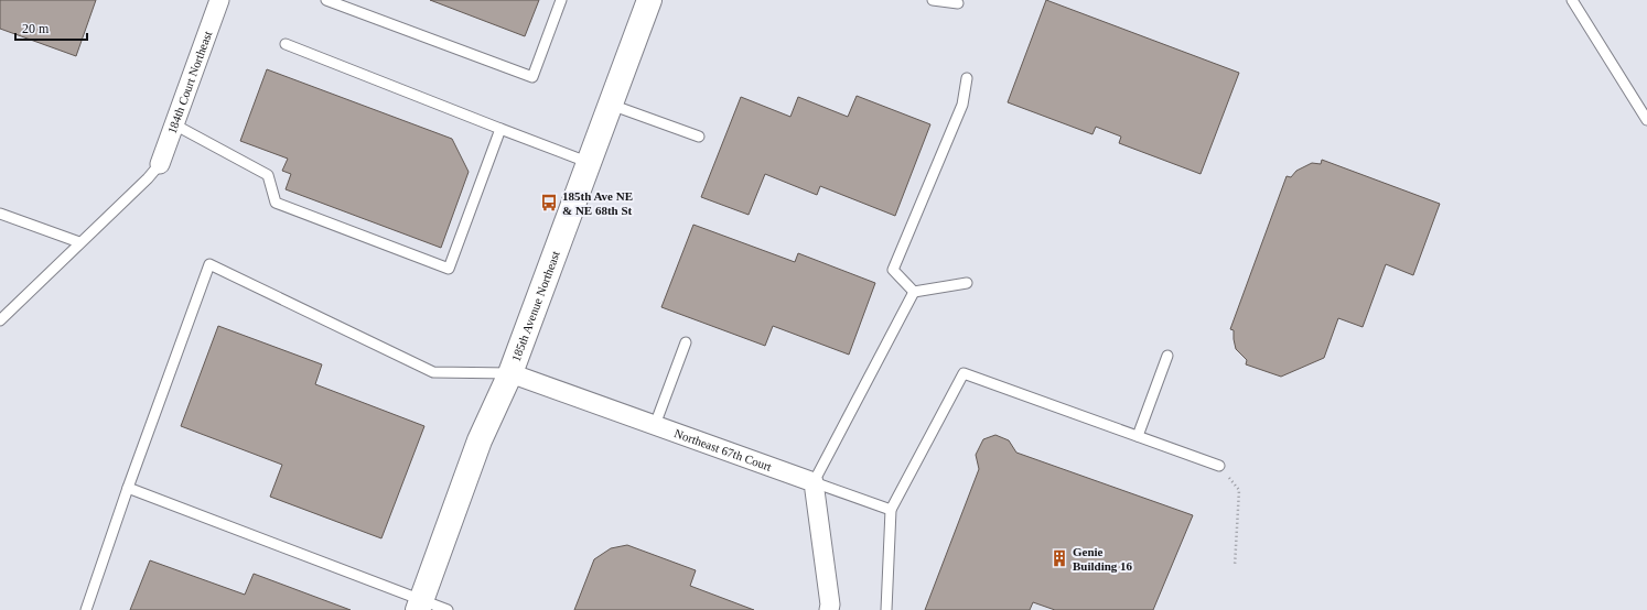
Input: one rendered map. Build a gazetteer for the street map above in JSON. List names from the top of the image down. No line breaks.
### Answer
{"streets":{"street":["184th Court Northeast","185th Avenue Northeast","Northeast 67th Court"]},"crossings":[["185th Avenue Northeast","Northeast 67th Court"]],"places":{"bus stop":["185th Ave NE & NE 68th St"],"building":["Genie Building 16"]},"scale_bar":"20 m"}
